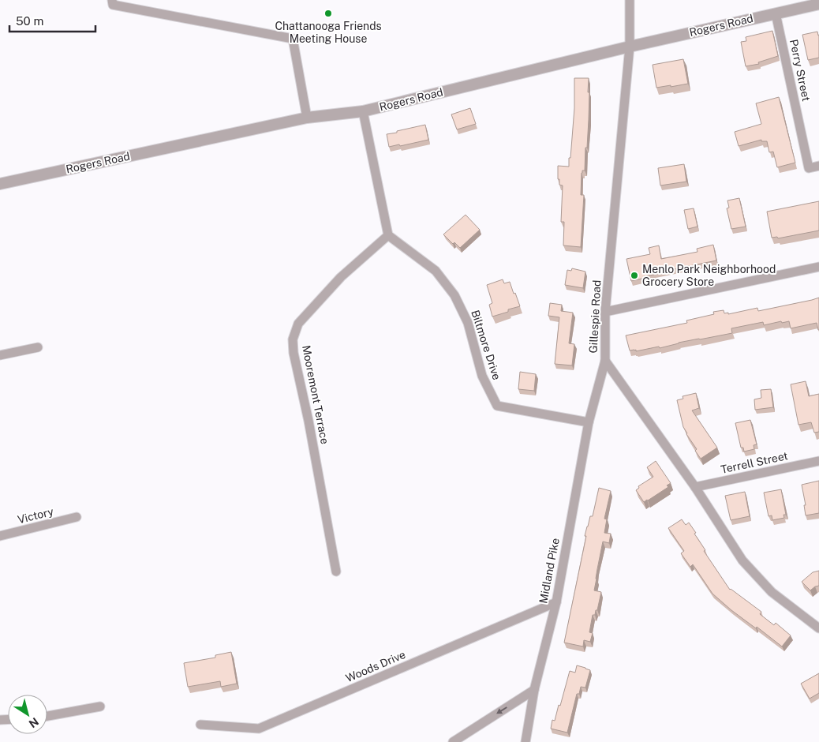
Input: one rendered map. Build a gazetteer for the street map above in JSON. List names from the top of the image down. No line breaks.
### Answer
{"streets":{"street":["Rogers Road","Perry Street","Gillespie Road","Biltmore Drive","Mooremont Terrace","Terrell Street","Victory","Midland Pike","Woods Drive"]},"crossings":[["Rogers Road","Perry Street"],["Rogers Road","Gillespie Road"],["Gillespie Road","Terrell Street"],["Gillespie Road","Midland Pike"],["Biltmore Drive","Mooremont Terrace"],["Biltmore Drive","Midland Pike"],["Midland Pike","Woods Drive"]],"places":["Chattanooga Friends Meeting House","Menlo Park Neighborhood Grocery Store"],"scale_bar":"50 m","north":"bottom right"}
